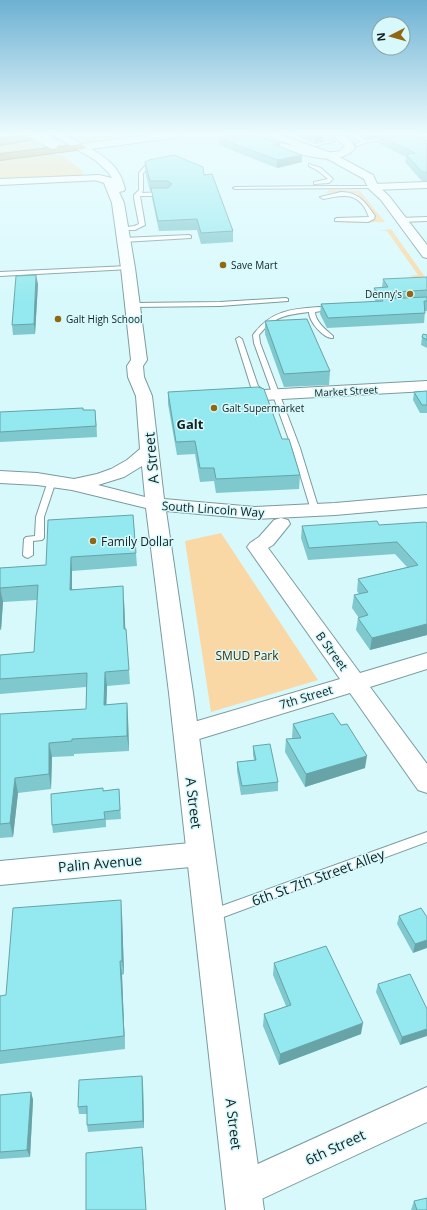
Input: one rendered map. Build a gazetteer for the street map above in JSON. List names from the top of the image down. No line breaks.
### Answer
{"streets":{"main road":["A Street","South Lincoln Way"],"street":["Market Street","B Street","7th Street","Palin Avenue","6th Street"],"lane":["6th St 7th Street Alley"]},"crossings":[["A Street","South Lincoln Way"],["A Street","7th Street"],["A Street","Palin Avenue"],["A Street","6th St 7th Street Alley"],["A Street","6th Street"],["South Lincoln Way","B Street"],["B Street","7th Street"]],"districts":["Galt"],"parks":["SMUD Park"],"places":["Save Mart","Denny's","Galt High School","Galt Supermarket","Family Dollar"],"north":"left"}
